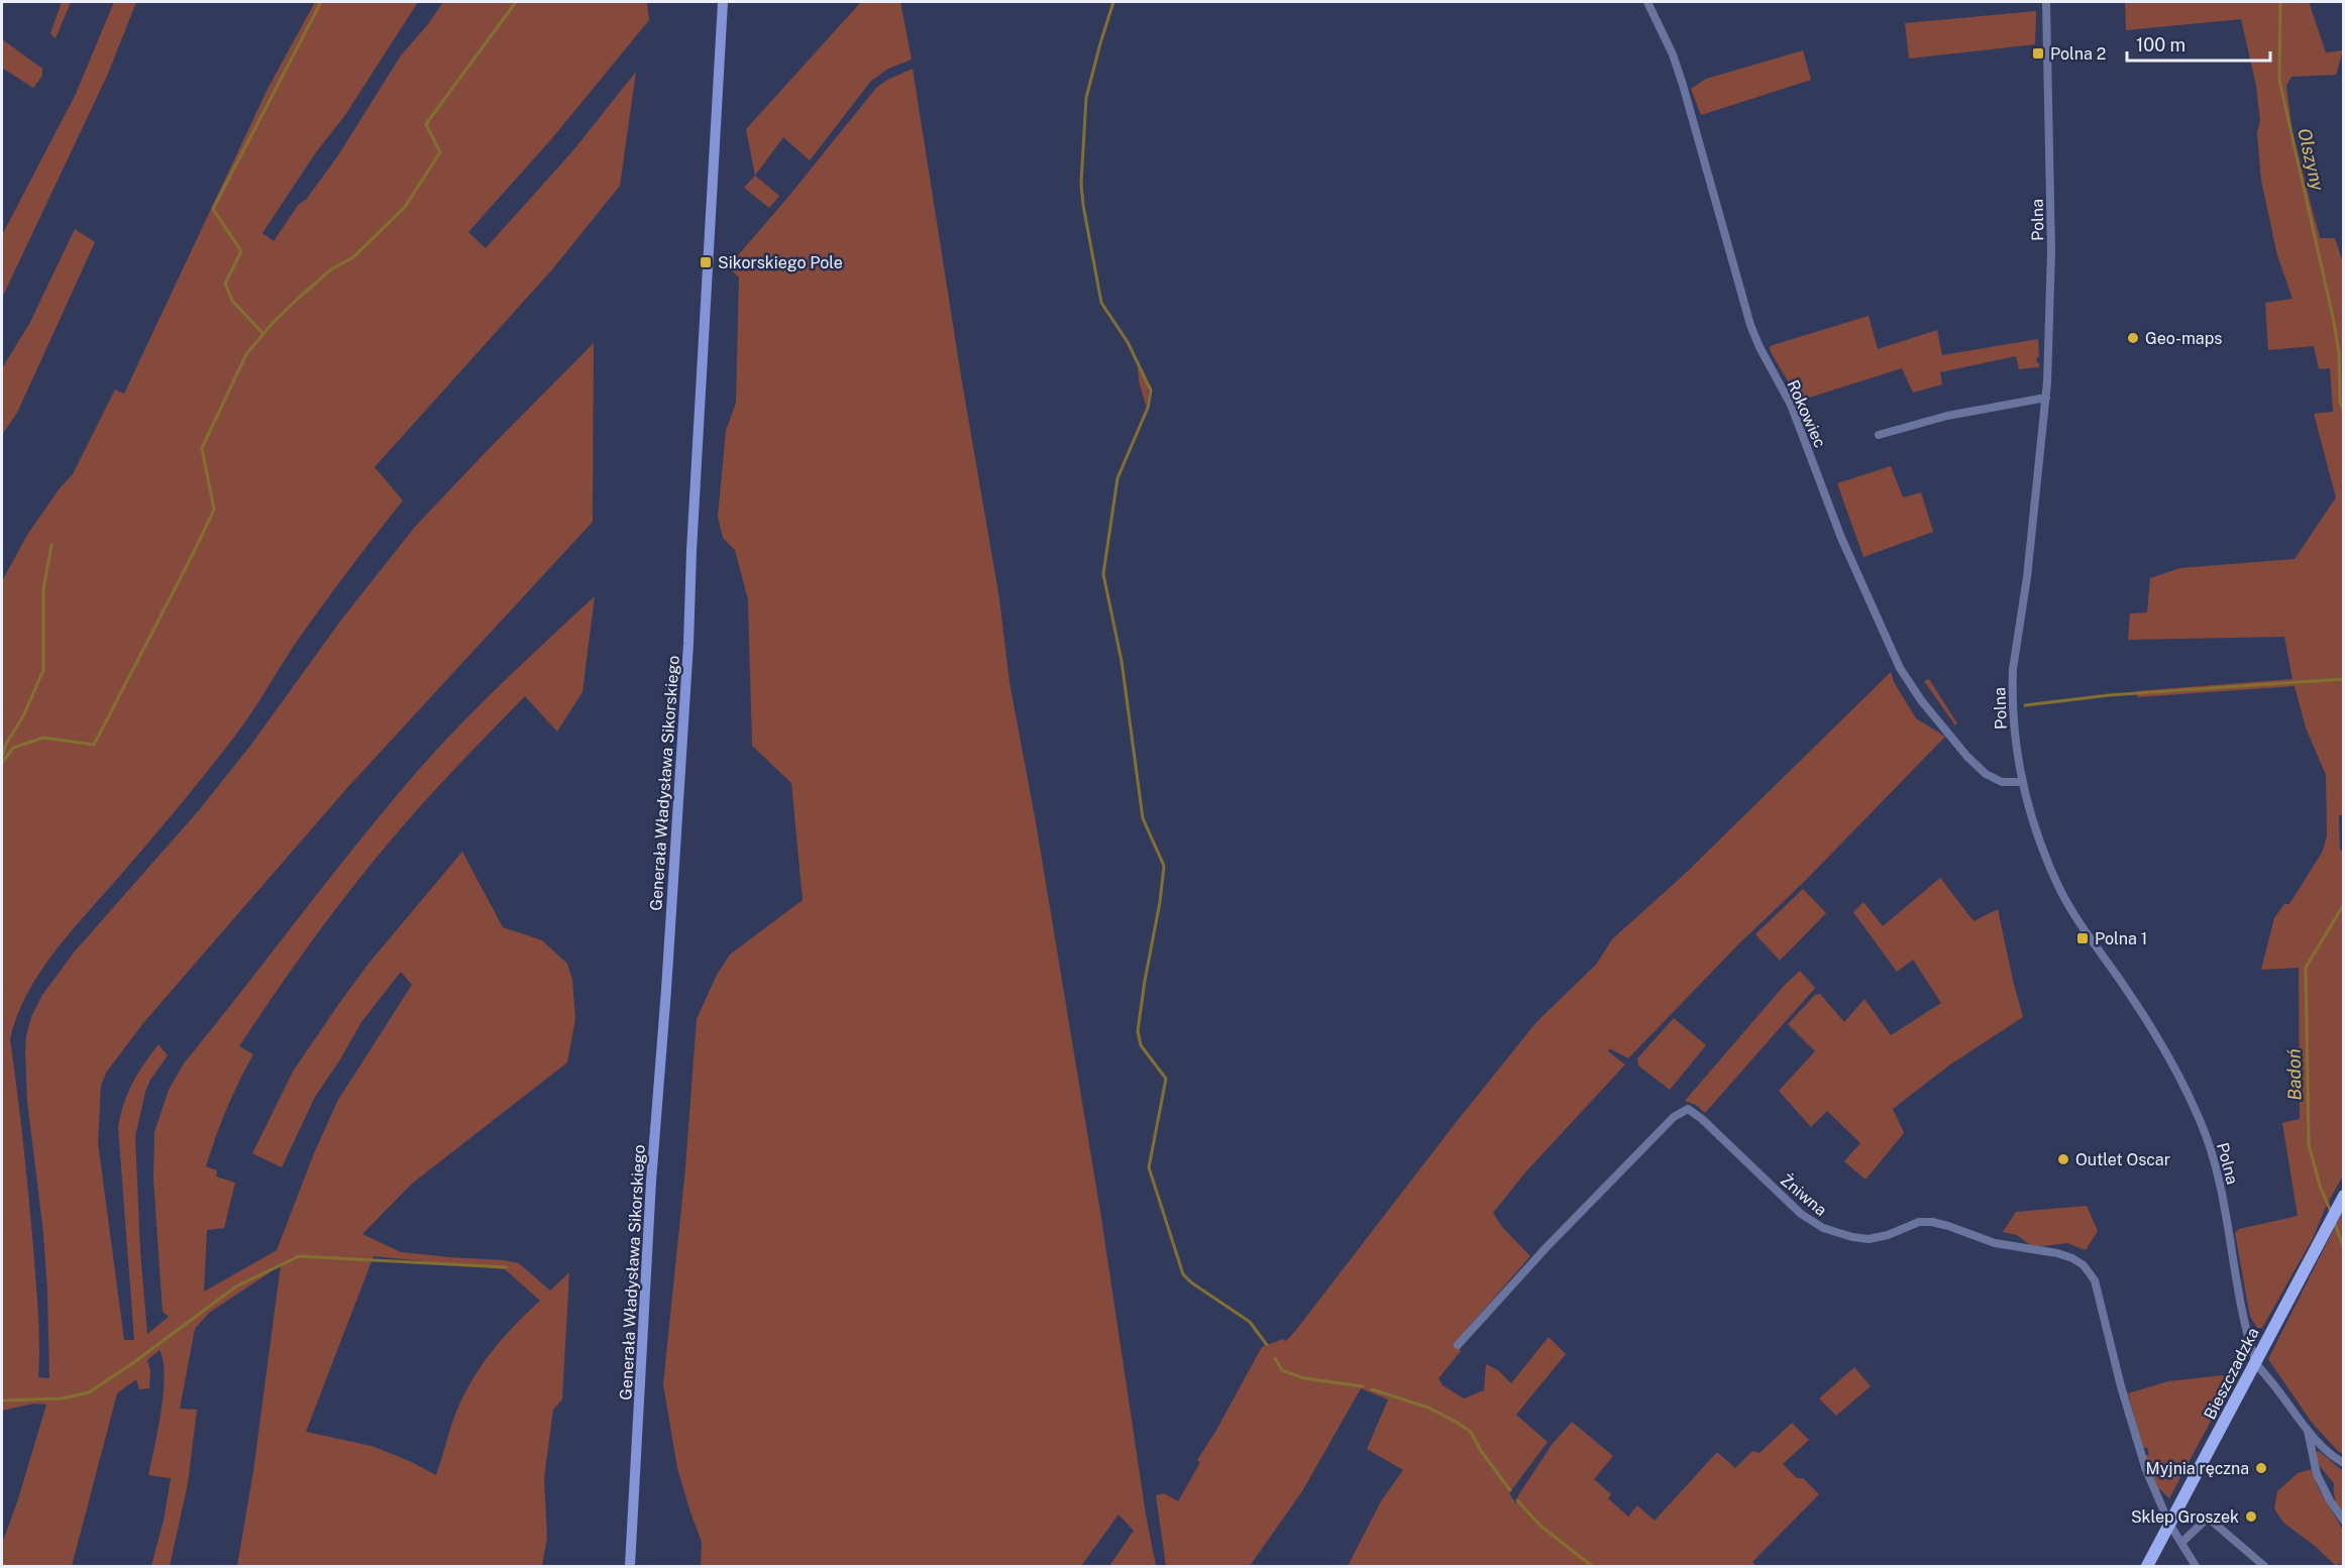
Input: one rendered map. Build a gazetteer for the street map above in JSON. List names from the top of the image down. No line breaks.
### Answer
{"streets":{"main road":["Bieszczadzka"],"street":["Polna","Rokowiec","Generała Władysława Sikorskiego","Żniwna"]},"crossings":[["Polna","Rokowiec"],["Polna","Bieszczadzka"],["Żniwna","Bieszczadzka"]],"water":["Olszyny","Badoń"],"places":{"transit":["Polna 2","Sikorskiego Pole","Polna 1"],"other":["Geo-maps","Outlet Oscar","Myjnia ręczna","Sklep Groszek"]},"scale_bar":"100 m"}
